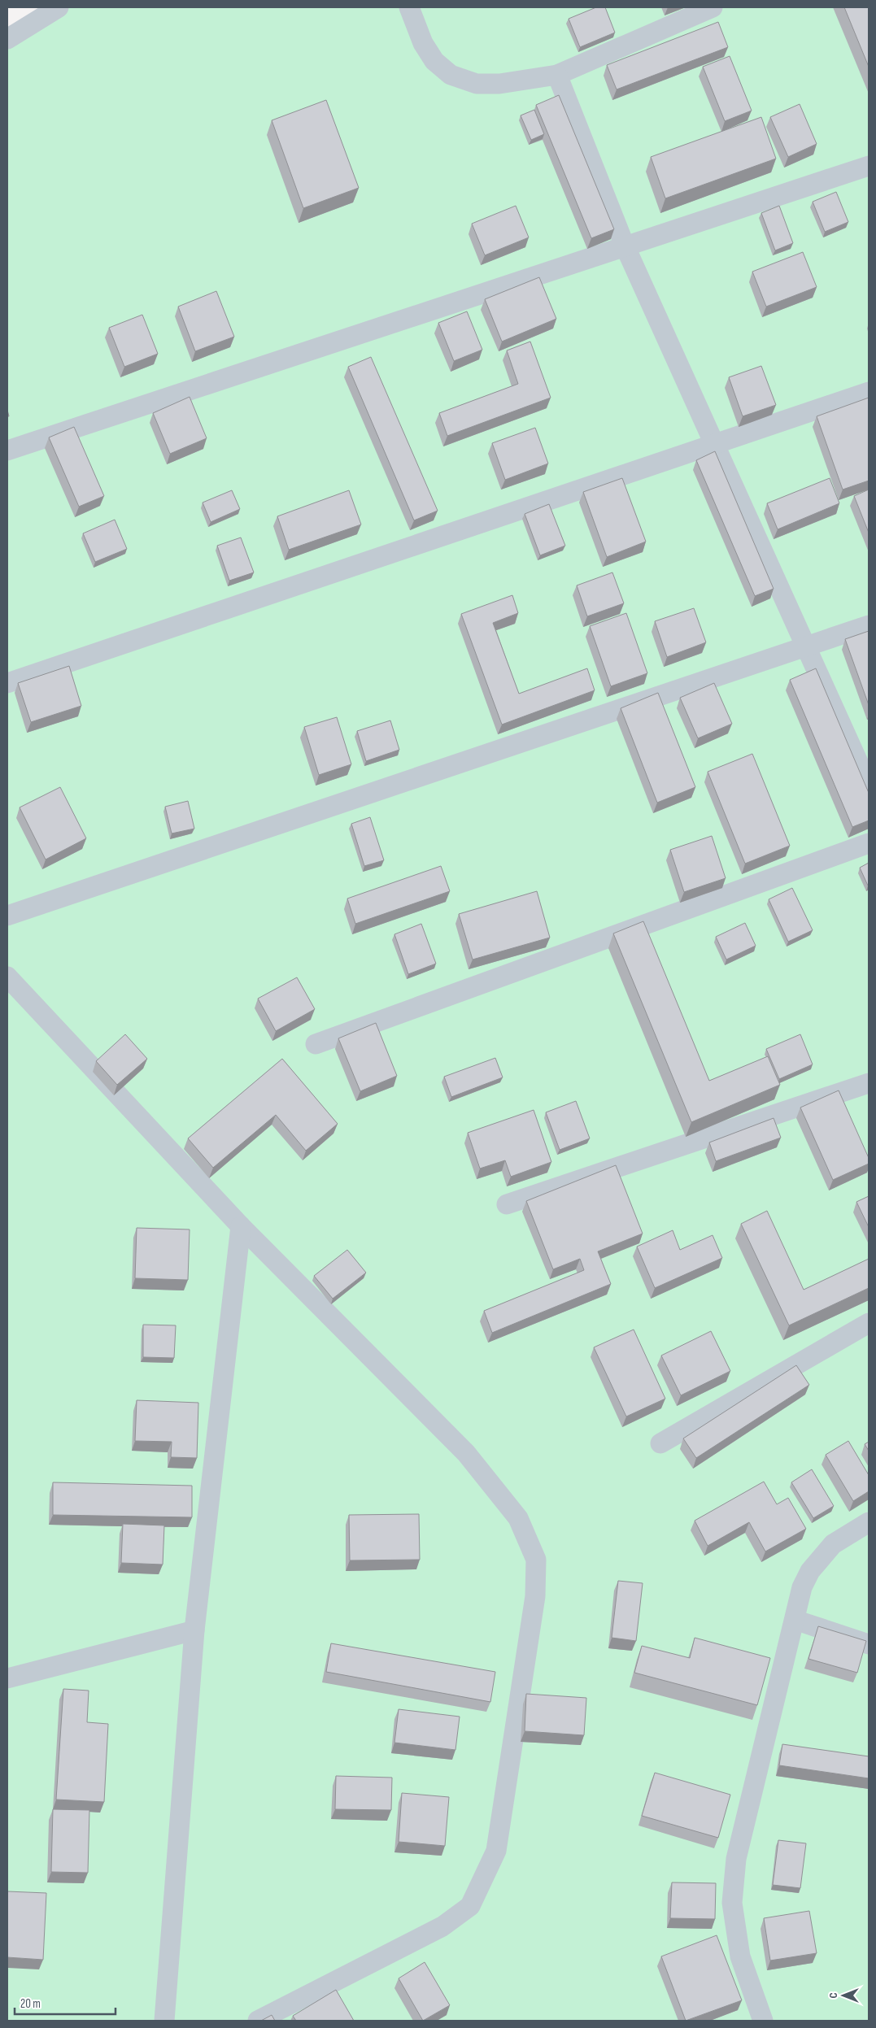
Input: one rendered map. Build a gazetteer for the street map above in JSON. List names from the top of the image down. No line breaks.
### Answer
{"scale_bar":"20 m","north":"left"}
